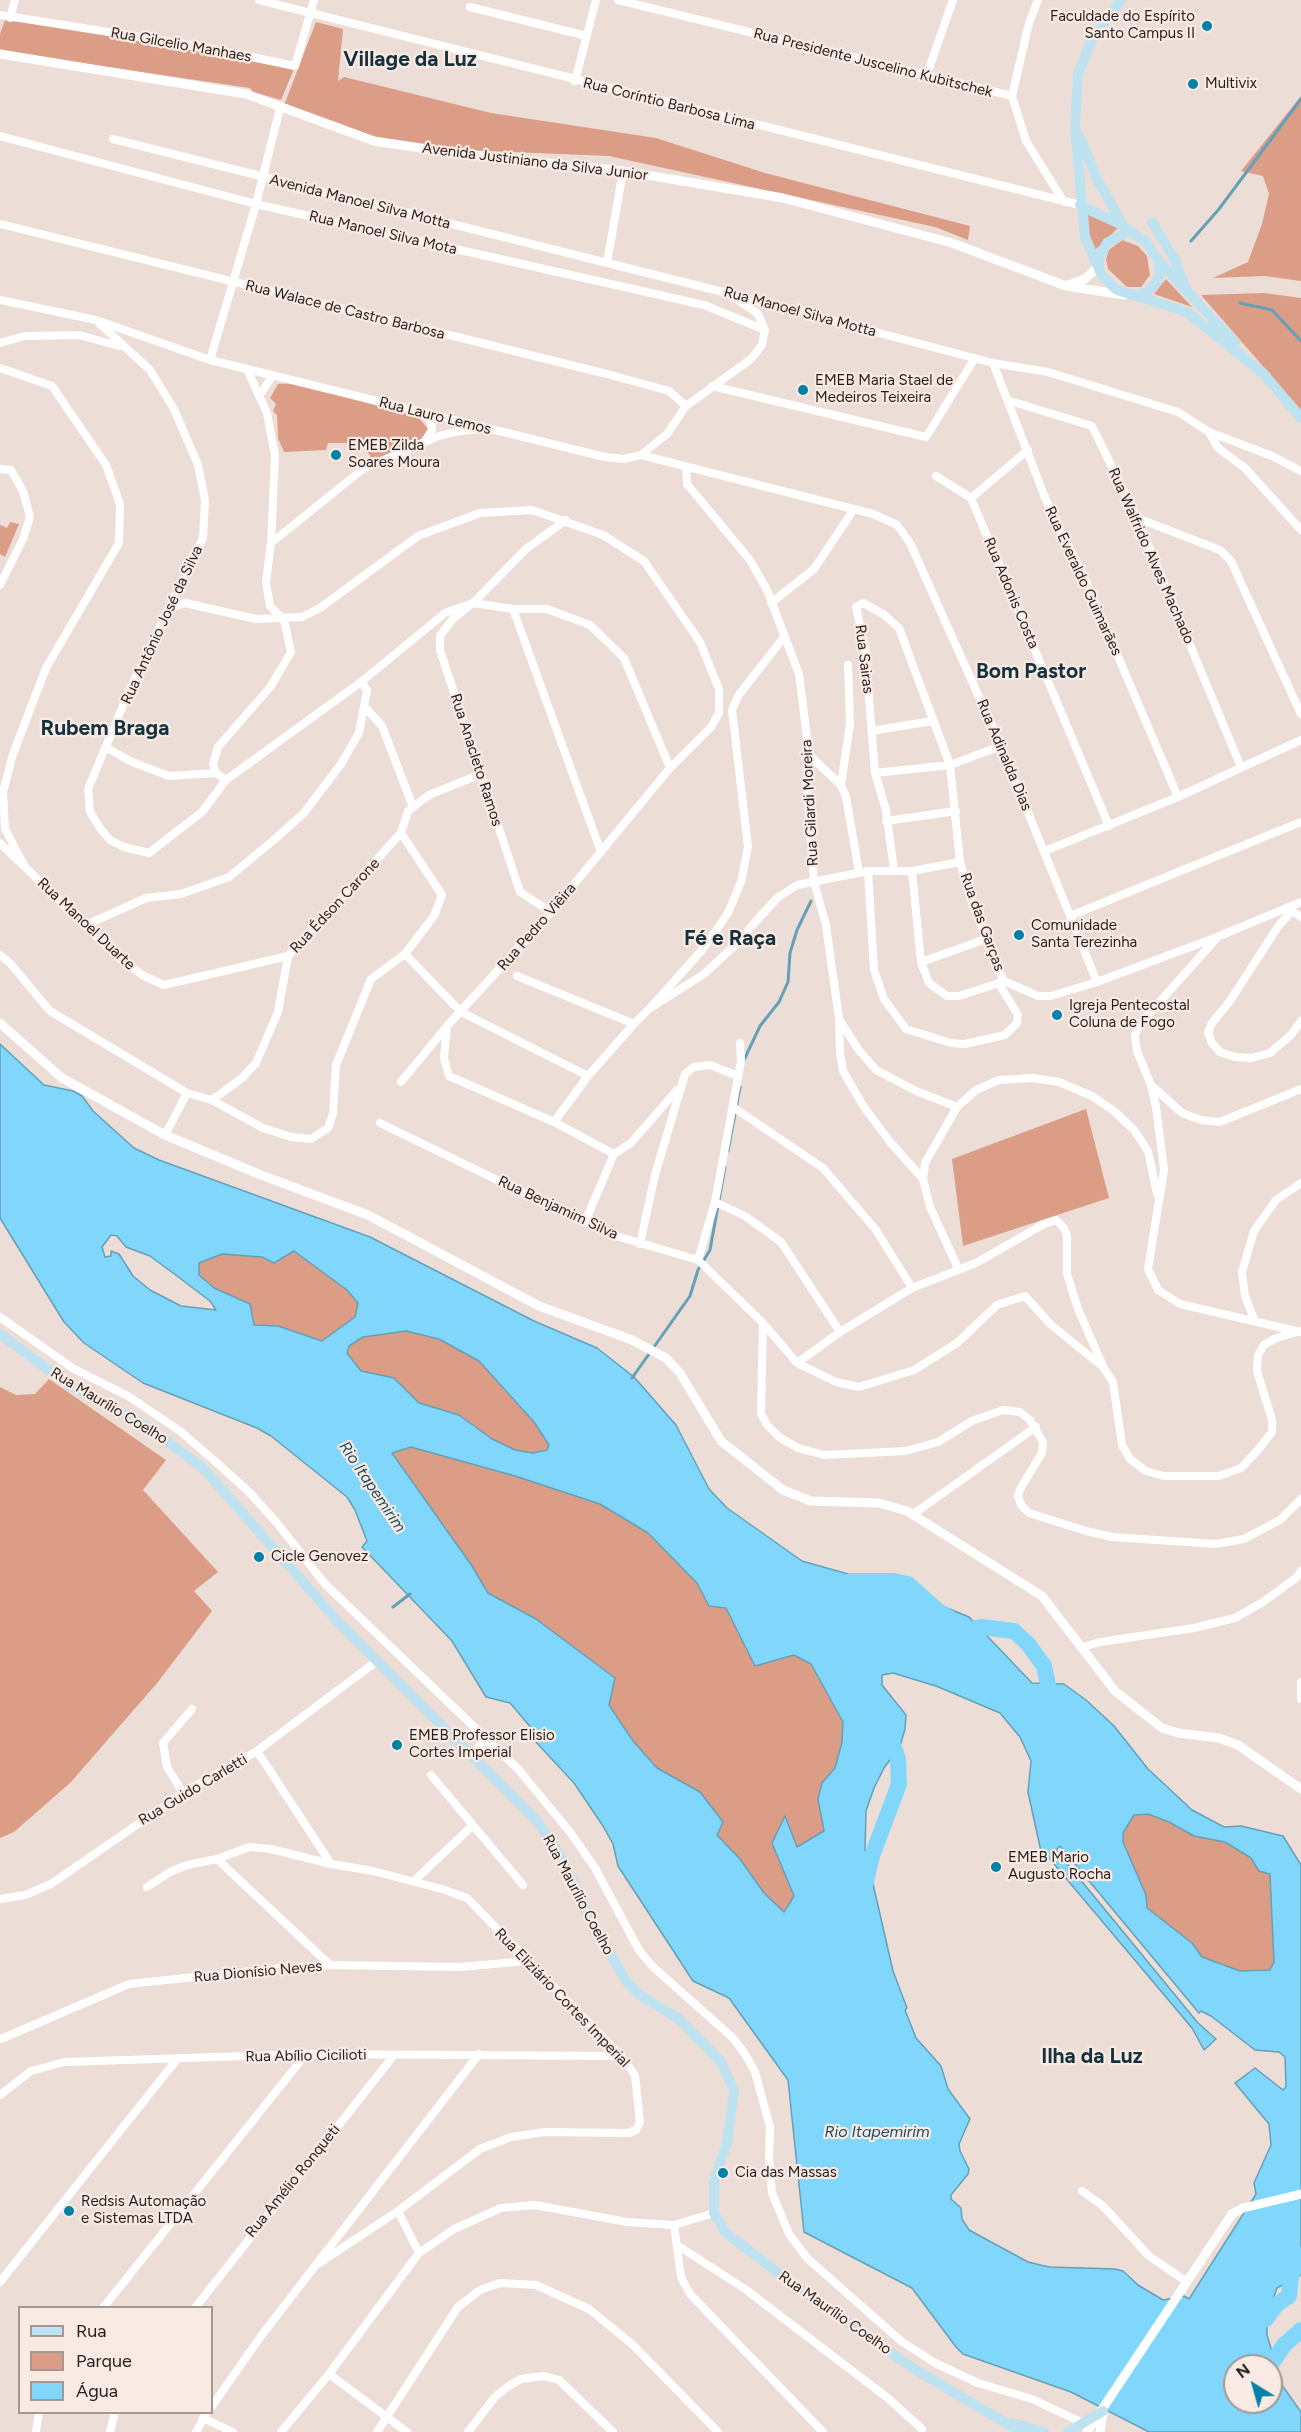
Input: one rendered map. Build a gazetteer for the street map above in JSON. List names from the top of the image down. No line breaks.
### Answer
{"streets":{"main road":["Rua Maurílio Coelho"],"street":["Rua Gilcelio Manhaes","Rua Presidente Juscelino Kubitschek","Rua Coríntio Barbosa Lima","Avenida Justiniano da Silva Junior","Avenida Manoel Silva Motta","Rua Manoel Silva Mota","Rua Walace de Castro Barbosa","Rua Manoel Silva Motta","Rua Lauro Lemos","Rua Walfrido Alves Machado","Rua Everaldo Guimarães","Rua Adonis Costa","Rua Antônio José da Silva","Rua Sairas","Rua Adinalda Dias","Rua Anacleto Ramos","Rua Gilardi Moreira","Rua Édson Carone","Rua das Garças","Rua Manoel Duarte","Rua Pedro Viêira","Rua Benjamim Silva","Rua Guido Carletti","Rua Dionísio Neves","Rua Eliziário Cortes Imperial","Rua Abílio Cicilioti","Rua Amélio Ronqueti"]},"crossings":[["Rua Gilcelio Manhaes","Rua Coríntio Barbosa Lima"],["Rua Presidente Juscelino Kubitschek","Rua Coríntio Barbosa Lima"],["Avenida Manoel Silva Motta","Rua Manoel Silva Motta"],["Rua Manoel Silva Motta","Rua Everaldo Guimarães"],["Rua Lauro Lemos","Rua Antônio José da Silva"],["Rua Lauro Lemos","Rua Adinalda Dias"],["Rua Lauro Lemos","Rua Gilardi Moreira"],["Rua Walfrido Alves Machado","Rua Everaldo Guimarães"],["Rua Antônio José da Silva","Rua Pedro Viêira"],["Rua Sairas","Rua das Garças"],["Rua Adinalda Dias","Rua das Garças"],["Rua Anacleto Ramos","Rua Pedro Viêira"],["Rua Édson Carone","Rua Manoel Duarte"],["Rua Maurílio Coelho","Rua Guido Carletti"],["Rua Dionísio Neves","Rua Eliziário Cortes Imperial"],["Rua Eliziário Cortes Imperial","Rua Abílio Cicilioti"],["Rua Abílio Cicilioti","Rua Amélio Ronqueti"]],"districts":["Village da Luz","Bom Pastor","Rubem Braga","Fé e Raça","Ilha da Luz"],"water":["Rio Itapemirim"],"places":["Faculdade do Espírito Santo Campus II","Multivix","EMEB Maria Stael de Medeiros Teixeira","EMEB Zilda Soares Moura","Comunidade Santa Terezinha","Igreja Pentecostal Coluna de Fogo","Cicle Genovez","EMEB Professor Elisio Cortes Imperial","EMEB Mario Augusto Rocha","Cia das Massas","Redsis Automação e Sistemas LTDA"],"legend":["Rua","Parque","Água"],"north":"top left"}
